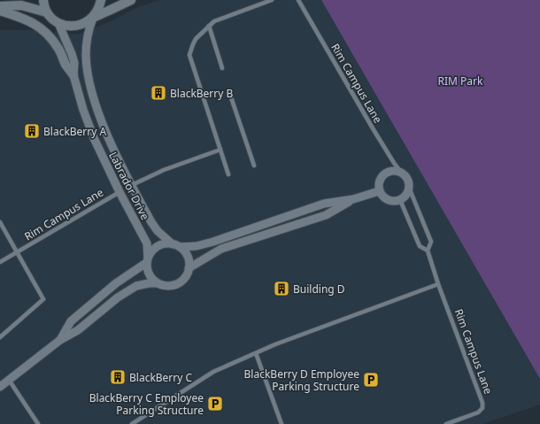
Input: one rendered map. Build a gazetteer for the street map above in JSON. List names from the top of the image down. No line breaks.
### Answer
{"streets":{"street":["Labrador Drive"],"lane":["Rim Campus Lane"]},"crossings":[["Rim Campus Lane","Labrador Drive"]],"parks":["RIM Park"],"places":{"building":["BlackBerry B","BlackBerry A","Building D","BlackBerry C"],"parking":["BlackBerry D Employee Parking Structure","BlackBerry C Employee Parking Structure"]}}
